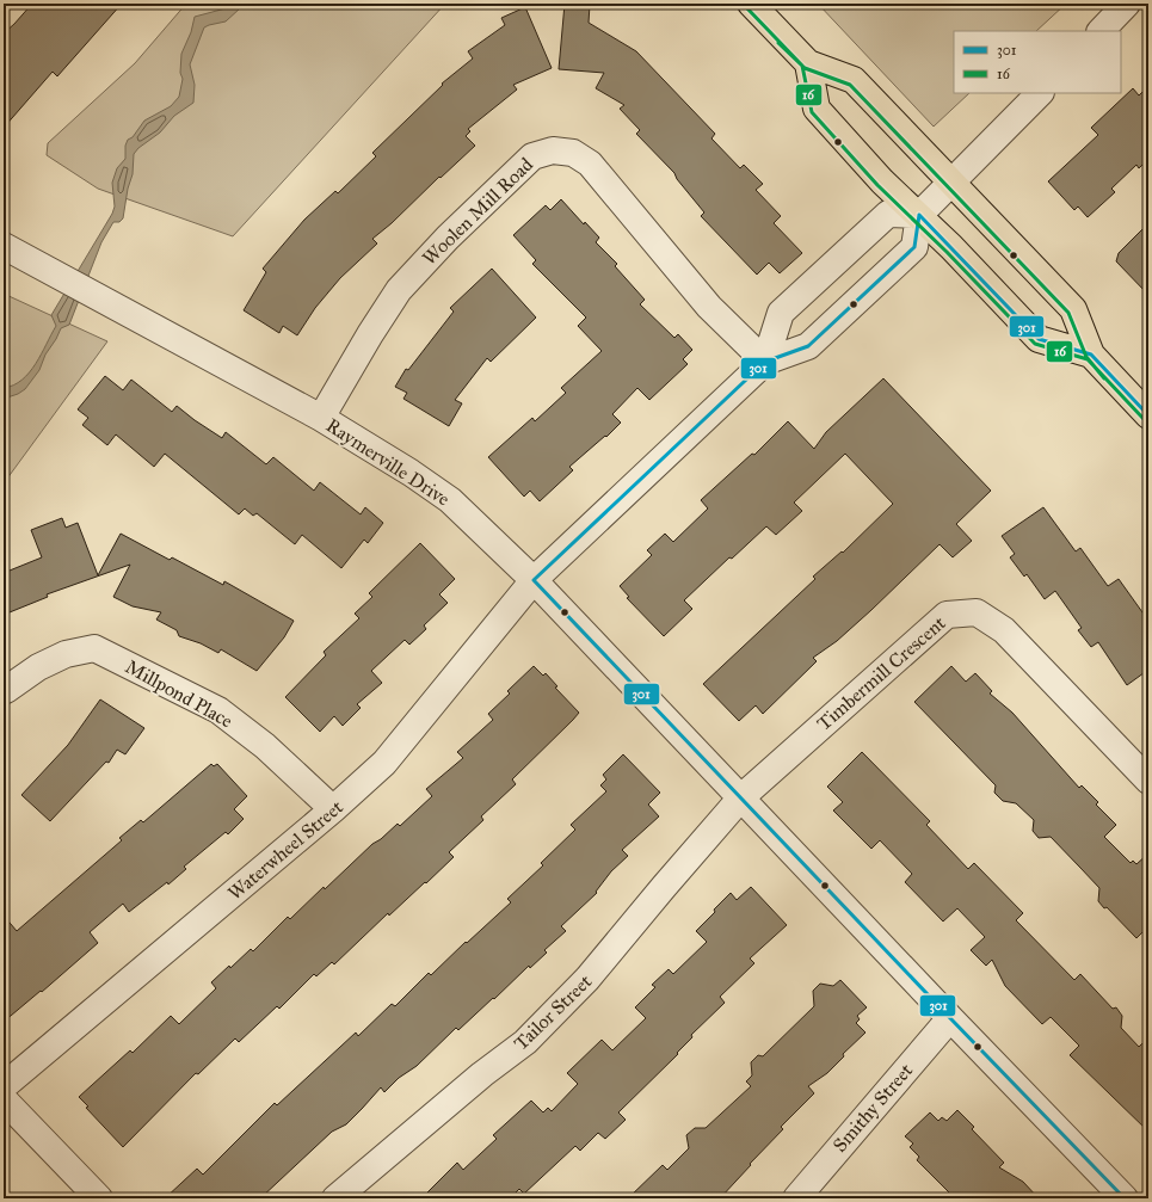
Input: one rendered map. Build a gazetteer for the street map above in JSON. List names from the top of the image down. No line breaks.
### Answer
{"streets":{"street":["Woolen Mill Road","Raymerville Drive","Timbermill Crescent","Millpond Place","Waterwheel Street","Tailor Street","Smithy Street"]},"crossings":[["Woolen Mill Road","Raymerville Drive"],["Woolen Mill Road","Waterwheel Street"],["Raymerville Drive","Timbermill Crescent"],["Raymerville Drive","Waterwheel Street"],["Raymerville Drive","Tailor Street"],["Raymerville Drive","Smithy Street"],["Timbermill Crescent","Tailor Street"],["Millpond Place","Waterwheel Street"]],"lines":["transit line 16","transit line 301"],"legend":["301","16"]}
